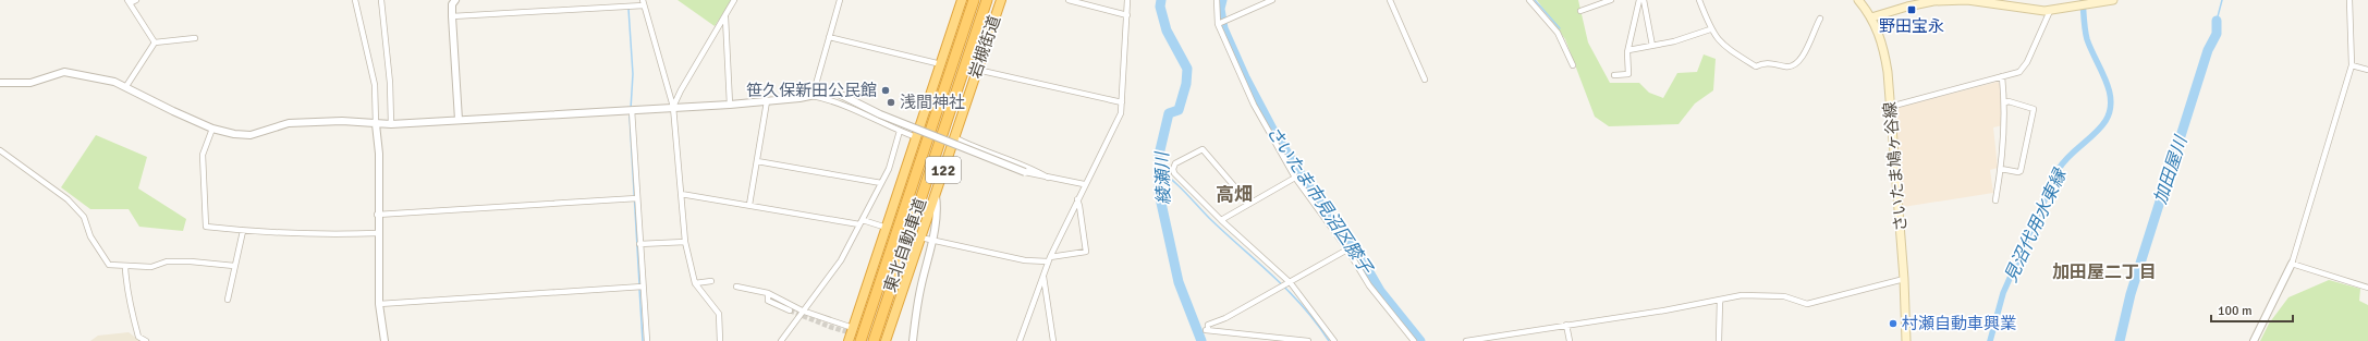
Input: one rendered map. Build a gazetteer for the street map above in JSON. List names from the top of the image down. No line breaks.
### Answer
{"streets":{"highway":["岩槻街道","122","東北自動車道"],"main road":["さいたま鳩ヶ谷線"]},"districts":["高畑","加田屋二丁目"],"water":["加田屋川","綾瀬川","さいたま市見沼区膝子","見沼代用水東縁"],"places":{"transit":["野田宝永"],"other":["笹久保新田公民館","浅間神社","村瀬自動車興業"]},"scale_bar":"100 m"}
